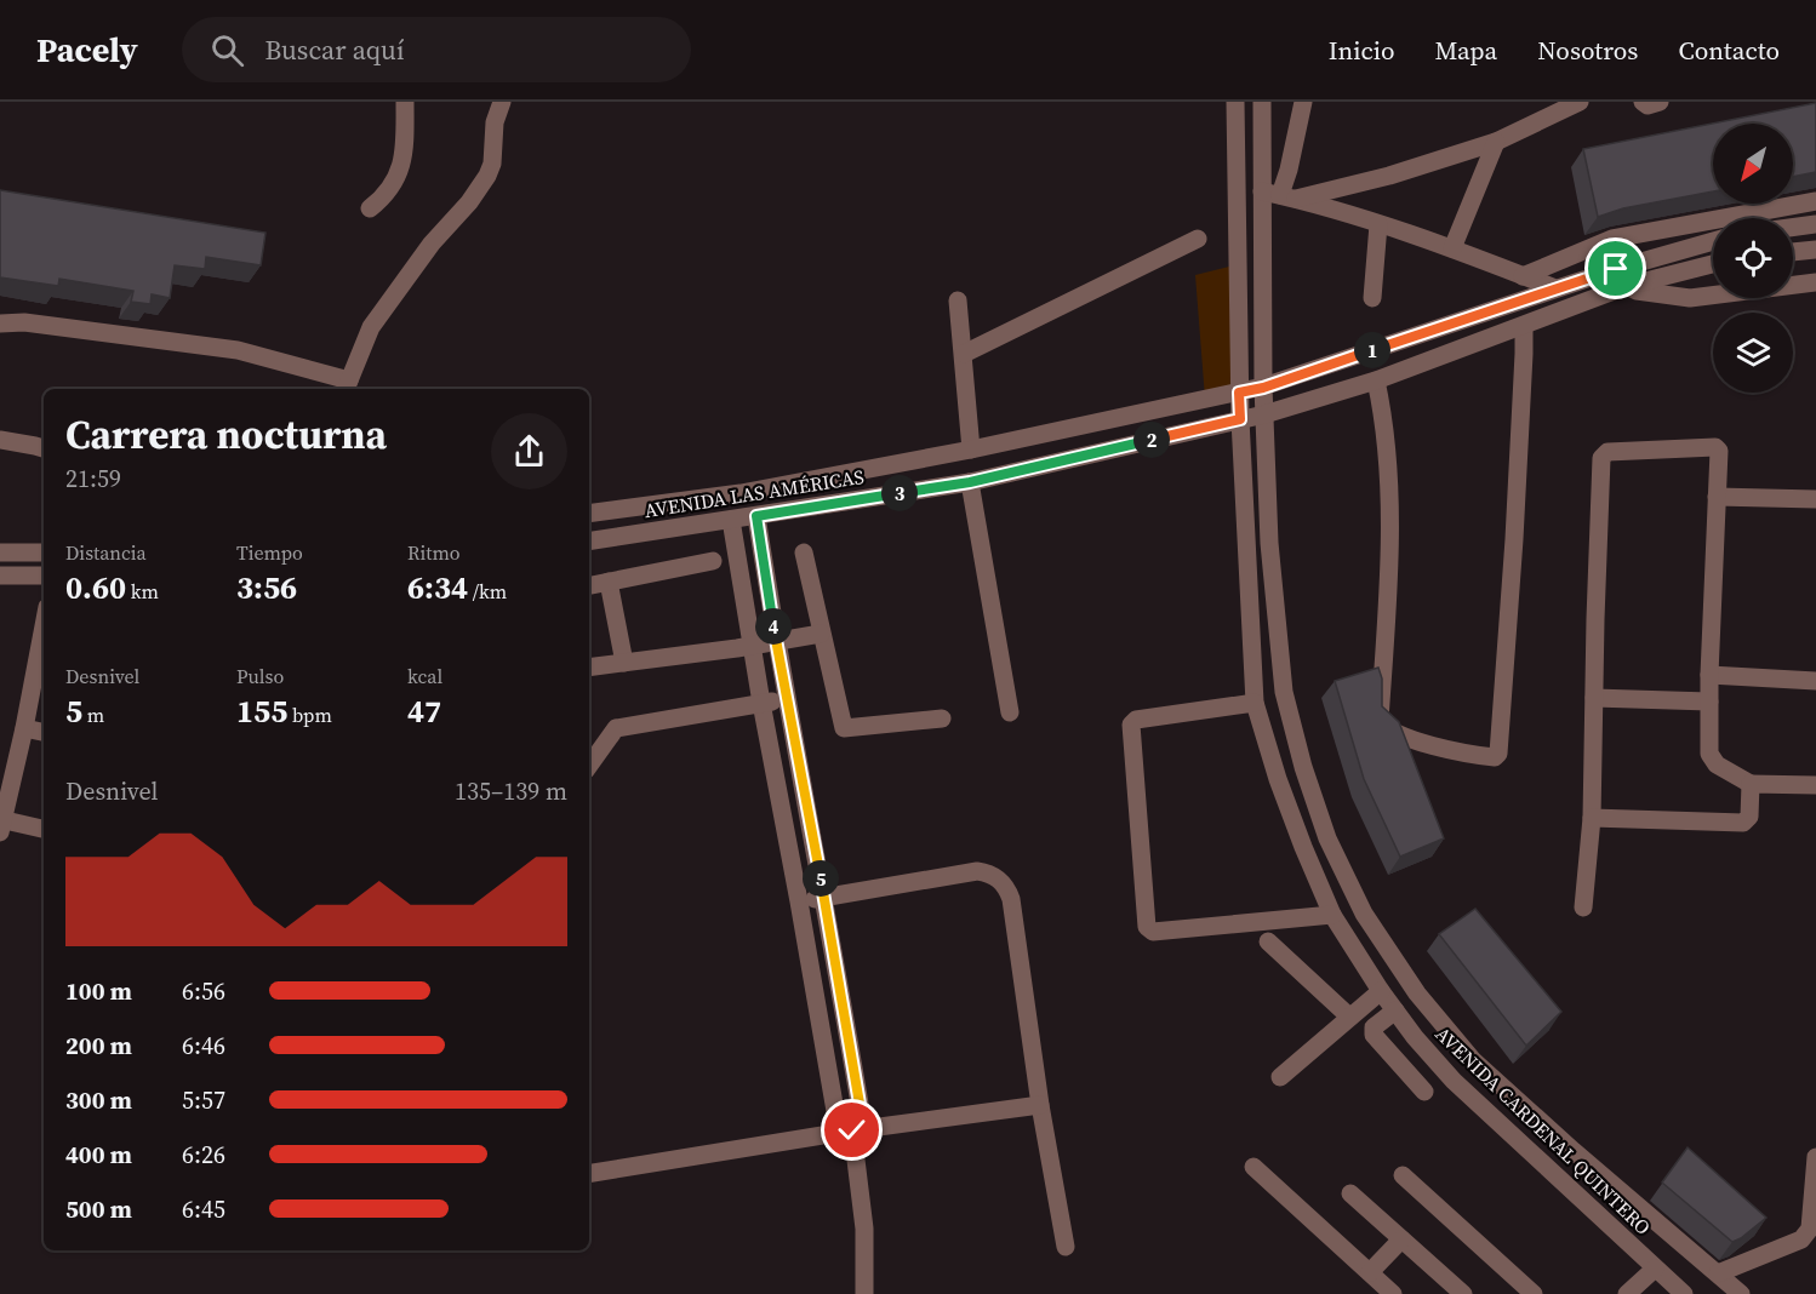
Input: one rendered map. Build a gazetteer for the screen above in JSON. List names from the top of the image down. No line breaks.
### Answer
{"streets":{"street":["AVENIDA LAS AMÉRICAS","AVENIDA CARDENAL QUINTERO"]},"crossings":[["AVENIDA LAS AMÉRICAS","AVENIDA CARDENAL QUINTERO"]],"north":"bottom left","page":{"header":"Pacely","search":"Buscar aquí","nav":["Inicio","Mapa","Nosotros","Contacto"],"pins":["1","2","3","4","5"],"heading":["Carrera nocturna","21:59"],"stats":[["Distancia","0.60 km"],["Tiempo","3:56"],["Ritmo","6:34 /km"],["Desnivel","5 m"],["Pulso","155 bpm"],["kcal","47"]],"chart":["Desnivel","135–139 m"],"list":[{"name":"100 m","note":"6:56"},{"name":"200 m","note":"6:46"},{"name":"300 m","note":"5:57"},{"name":"400 m","note":"6:26"},{"name":"500 m","note":"6:45"}]}}
